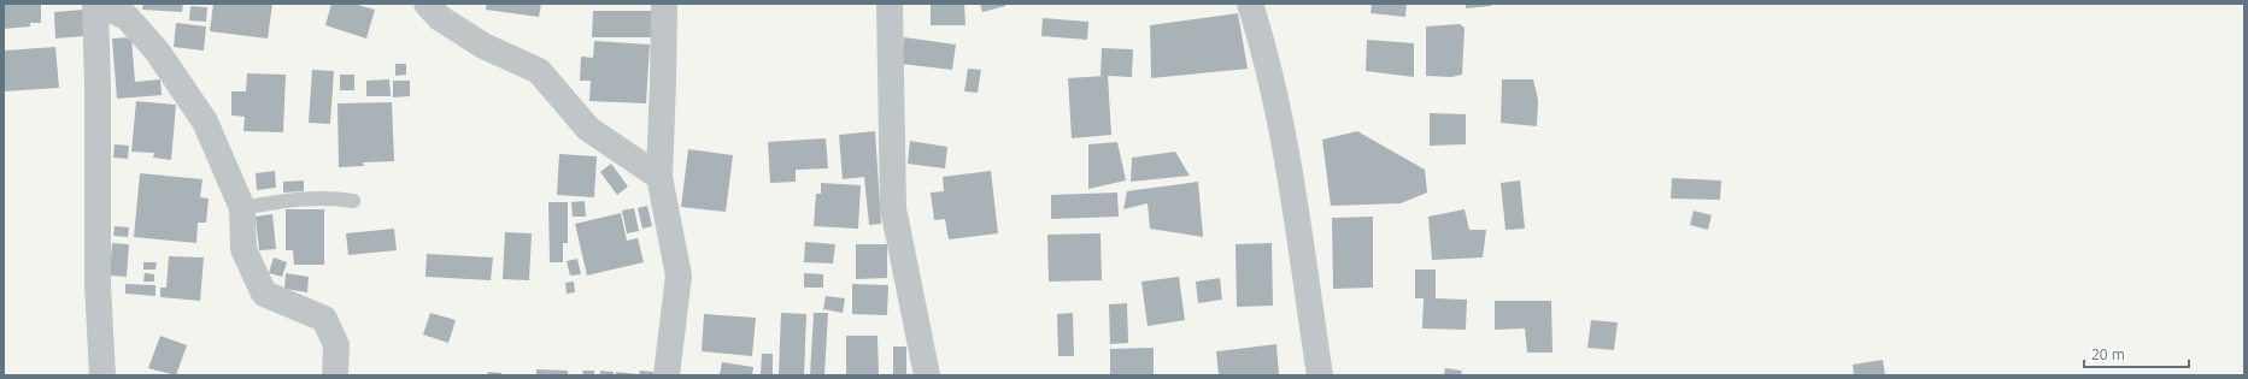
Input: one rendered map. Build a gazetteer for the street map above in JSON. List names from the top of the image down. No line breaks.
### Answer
{"scale_bar":"20 m"}
